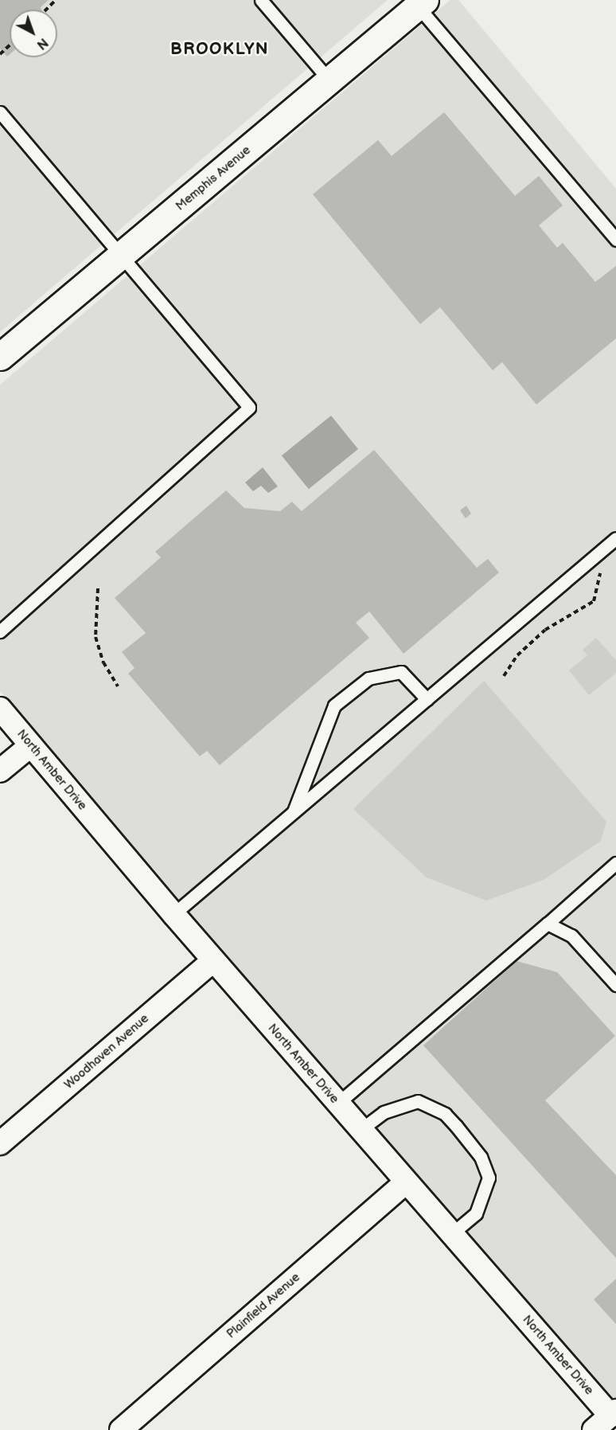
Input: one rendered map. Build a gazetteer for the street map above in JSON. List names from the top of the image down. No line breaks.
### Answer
{"streets":{"main road":["Memphis Avenue"],"street":["North Amber Drive","Woodhaven Avenue","Plainfield Avenue"]},"crossings":[["North Amber Drive","Woodhaven Avenue"],["North Amber Drive","Plainfield Avenue"]],"districts":["BROOKLYN"],"north":"bottom right"}
